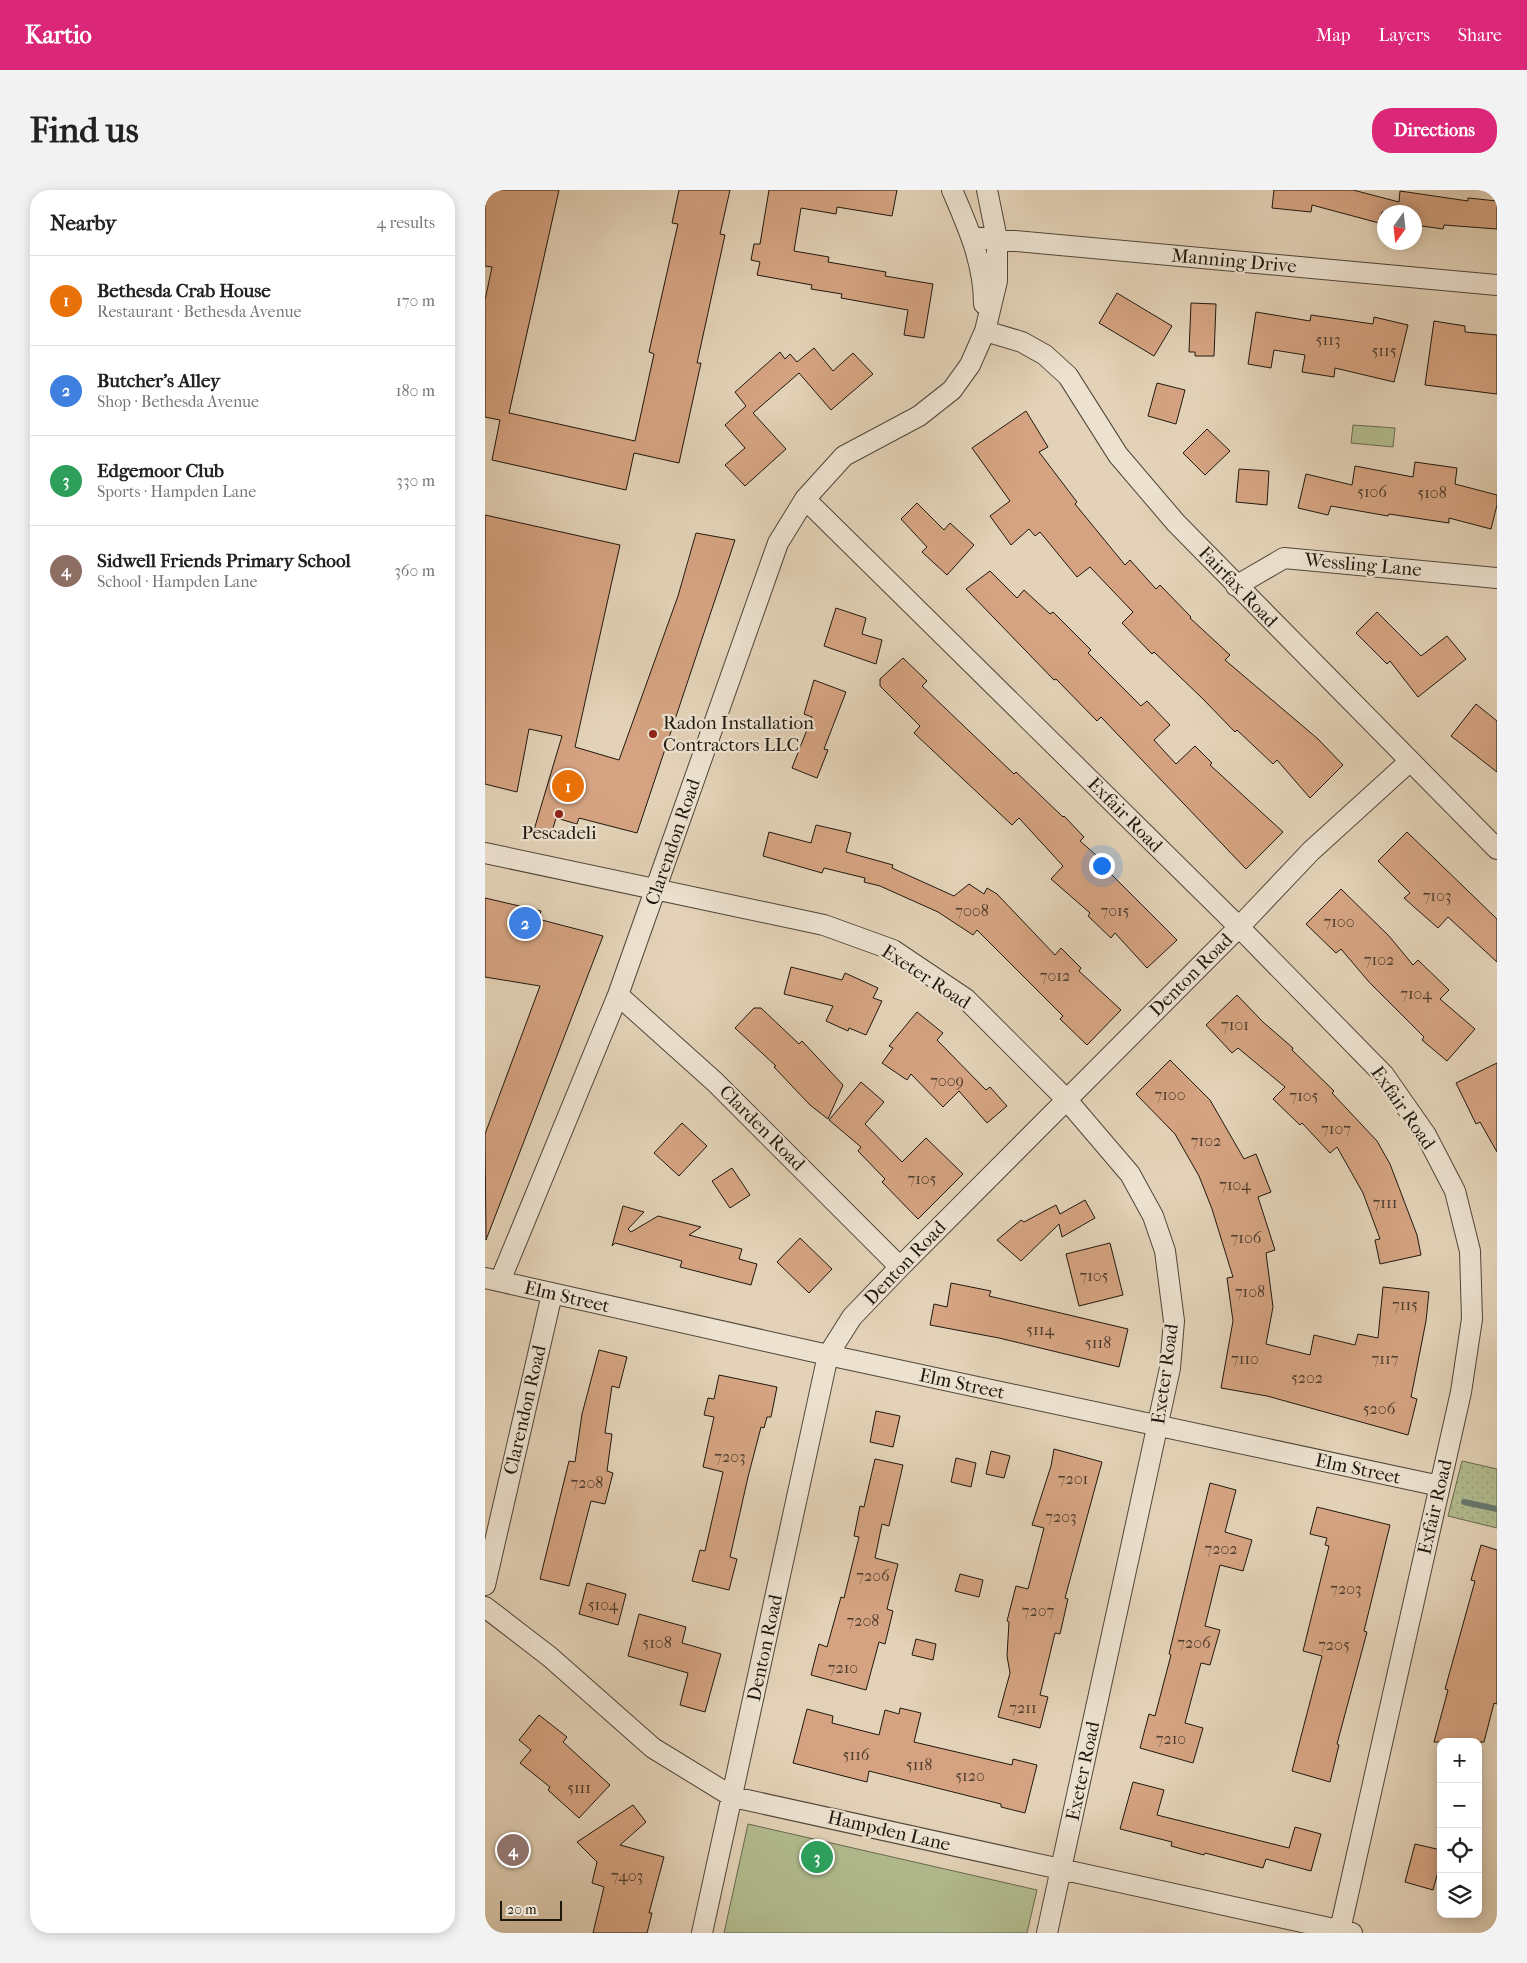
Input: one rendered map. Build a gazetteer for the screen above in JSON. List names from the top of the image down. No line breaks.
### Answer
{"streets":{"street":["Manning Drive","Wessling Lane","Fairfax Road","Exfair Road","Clarendon Road","Denton Road","Exeter Road","Clarden Road","Elm Street","Hampden Lane"]},"crossings":[["Wessling Lane","Fairfax Road"],["Fairfax Road","Clarendon Road"],["Fairfax Road","Denton Road"],["Exfair Road","Clarendon Road"],["Exfair Road","Denton Road"],["Exfair Road","Elm Street"],["Exfair Road","Hampden Lane"],["Clarendon Road","Exeter Road"],["Clarendon Road","Clarden Road"],["Clarendon Road","Elm Street"],["Denton Road","Exeter Road"],["Denton Road","Clarden Road"],["Denton Road","Elm Street"],["Denton Road","Hampden Lane"],["Exeter Road","Elm Street"],["Exeter Road","Hampden Lane"]],"places":["Radon Installation Contractors LLC","Pescadeli"],"house_numbers":["5113","5115","5106","5108","7103","7008","7015","7100","7102","7012","7104","7101","7009","7100","7105","7107","7102","7105","7104","7111","7106","7105","7108","7115","5114","5118","7110","7117","5202","5206","7203","7201","7208","7203","7202","7206","7203","5104","7207","7208","5108","7206","7205","7210","7211","7210","5116","5118","5120","5111","7403"],"scale_bar":"20 m","north":"bottom","page":{"header":"Kartio","nav":["Map","Layers","Share"],"buttons":"Directions","title":"Find us","heading":["Nearby","4 results"],"list":[{"mark":"1","name":"Bethesda Crab House","note":"Restaurant · Bethesda Avenue","value":"170 m"},{"mark":"2","name":"Butcher's Alley","note":"Shop · Bethesda Avenue","value":"180 m"},{"mark":"3","name":"Edgemoor Club","note":"Sports · Hampden Lane","value":"330 m"},{"mark":"4","name":"Sidwell Friends Primary School","note":"School · Hampden Lane","value":"360 m"}],"pins":["1","2","4","3"],"map_buttons":["+","−"],"scale":"20 m"}}
